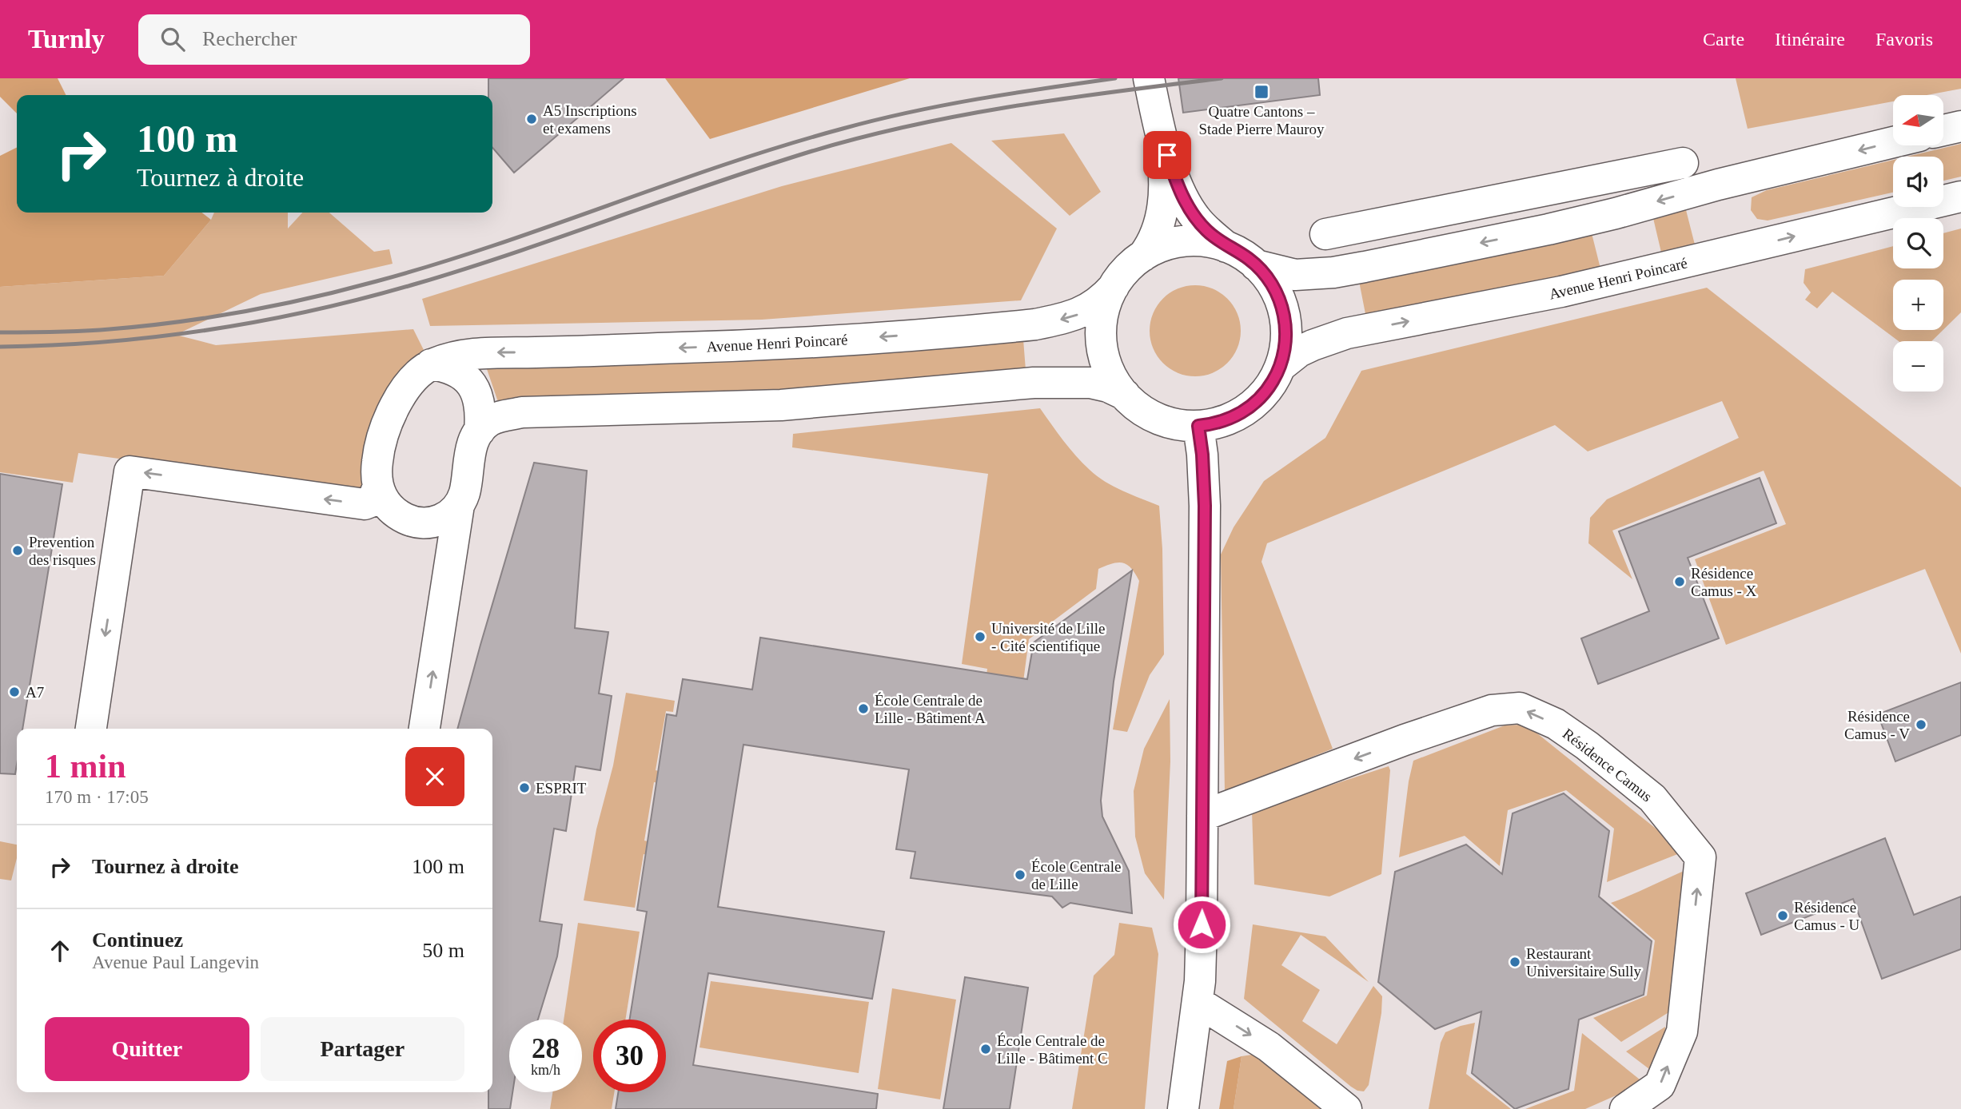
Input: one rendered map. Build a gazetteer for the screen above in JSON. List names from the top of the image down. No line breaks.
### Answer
{"streets":{"street":["Avenue Henri Poincaré","Résidence Camus"]},"places":{"transit":["Quatre Cantons – Stade Pierre Mauroy"],"other":["A5 Inscriptions et examens","Prevention des risques","Résidence Camus - X","Université de Lille ‐ Cité scientifique","A7","École Centrale de Lille - Bâtiment A","Résidence Camus - V","ESPRIT","École Centrale de Lille","Résidence Camus - U","Restaurant Universitaire Sully","École Centrale de Lille - Bâtiment C"]},"north":"left","page":{"header":"Turnly","search":"Rechercher","nav":["Carte","Itinéraire","Favoris"],"map_buttons":["+","−"],"turn":["100 m","Tournez à droite"],"heading":["1 min","170 m · 17:05"],"list":[{"name":"Tournez à droite","value":"100 m"},{"name":"Continuez","note":"Avenue Paul Langevin","value":"50 m"}],"buttons":["Quitter","Partager"],"speed":"28 km/h","limit":"30"}}
